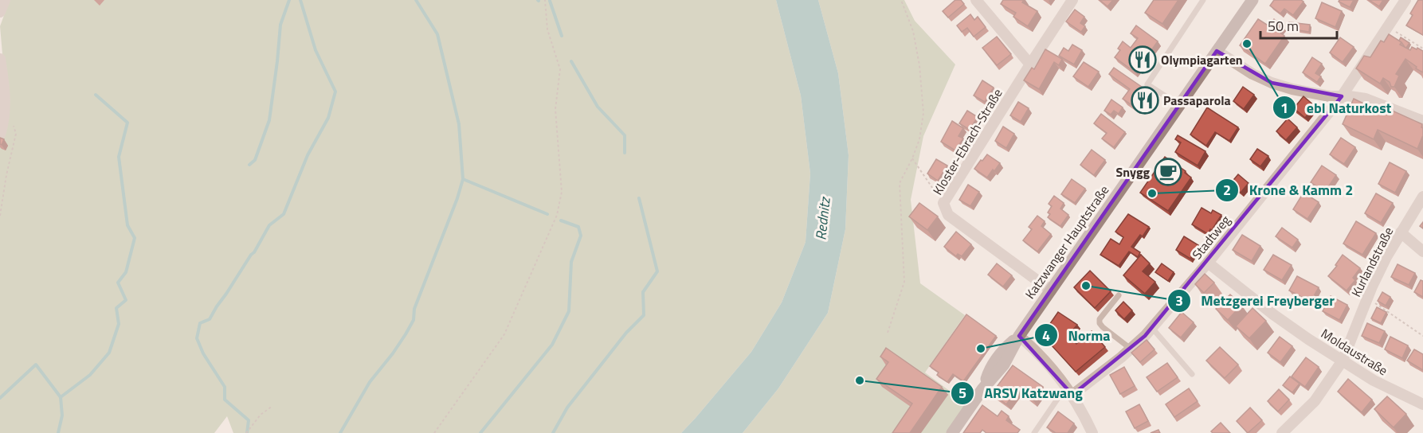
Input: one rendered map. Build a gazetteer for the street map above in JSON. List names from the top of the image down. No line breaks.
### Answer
{"streets":{"main road":["Katzwanger Hauptstraße"],"street":["Kloster-Ebrach-Straße","Stadtweg","Kurlandstraße","Moldaustraße"]},"crossings":[["Kloster-Ebrach-Straße","Katzwanger Hauptstraße"],["Stadtweg","Moldaustraße"],["Kurlandstraße","Moldaustraße"]],"water":["Rednitz"],"places":{"other":["ebl Naturkost","Krone & Kamm 2","Metzgerei Freyberger","Norma","ARSV Katzwang"],"restaurant":["Olympiagarten","Passaparola"],"cafe":["Snygg"]},"scale_bar":"50 m"}
